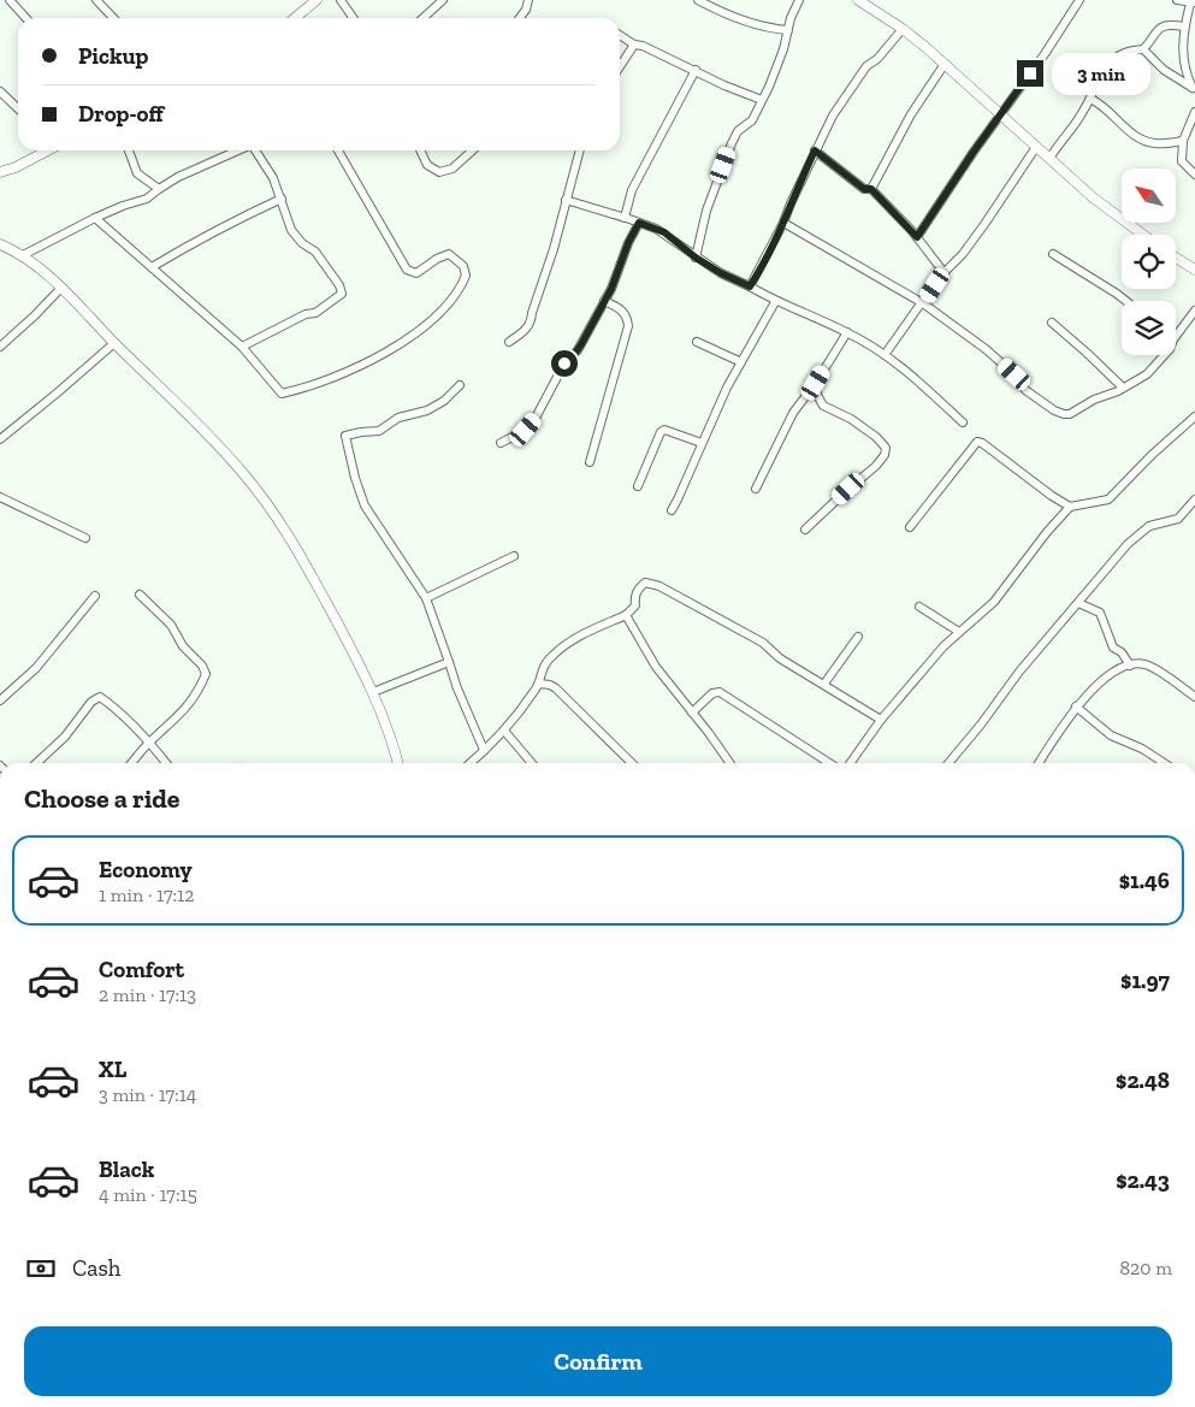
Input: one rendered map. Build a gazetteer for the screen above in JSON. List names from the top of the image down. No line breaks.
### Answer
{"north":"top left","page":{"banner":["Pickup","Drop-off"],"bubble":"3 min","heading":"Choose a ride","list":[{"name":"Economy","note":"1 min · 17:12","value":"$1.46"},{"name":"Comfort","note":"2 min · 17:13","value":"$1.97"},{"name":"XL","note":"3 min · 17:14","value":"$2.48"},{"name":"Black","note":"4 min · 17:15","value":"$2.43"}],"pay":["Cash","820 m"],"buttons":"Confirm"}}
